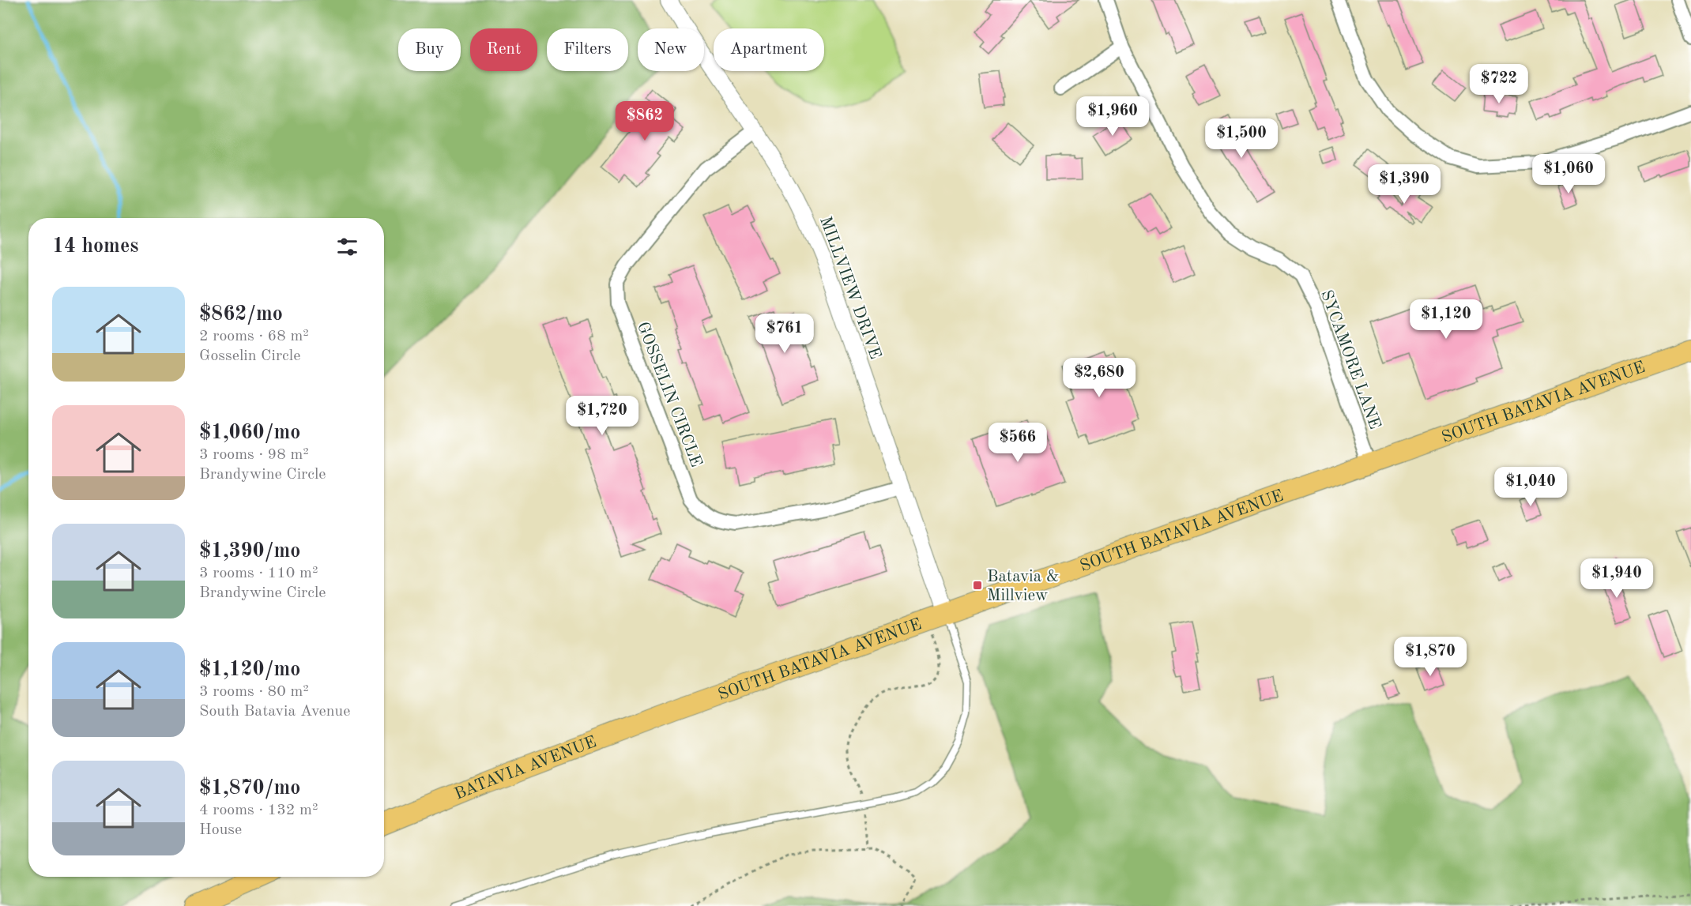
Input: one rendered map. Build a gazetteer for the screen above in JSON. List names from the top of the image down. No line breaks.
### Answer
{"streets":{"main road":["SOUTH BATAVIA AVENUE","BATAVIA AVENUE"],"street":["MILLVIEW DRIVE","SYCAMORE LANE","GOSSELIN CIRCLE"]},"crossings":[["MILLVIEW DRIVE","GOSSELIN CIRCLE"],["MILLVIEW DRIVE","SOUTH BATAVIA AVENUE"],["SYCAMORE LANE","SOUTH BATAVIA AVENUE"],["SOUTH BATAVIA AVENUE","BATAVIA AVENUE"]],"places":{"transit":["Batavia & Millview"]},"page":{"chip":["Buy","Rent","Filters","New","Apartment"],"price":["$722","$1,960","$862","$1,500","$1,060","$1,390","$1,120","$761","$2,680","$1,720","$566","$1,040","$1,940","$1,870"],"heading":"14 homes","list":[{"name":"$862/mo","note":"2 rooms · 68 m² · Gosselin Circle"},{"name":"$1,060/mo","note":"3 rooms · 98 m² · Brandywine Circle"},{"name":"$1,390/mo","note":"3 rooms · 110 m² · Brandywine Circle"},{"name":"$1,120/mo","note":"3 rooms · 80 m² · South Batavia Avenue"},{"name":"$1,870/mo","note":"4 rooms · 132 m² · House"}]}}
